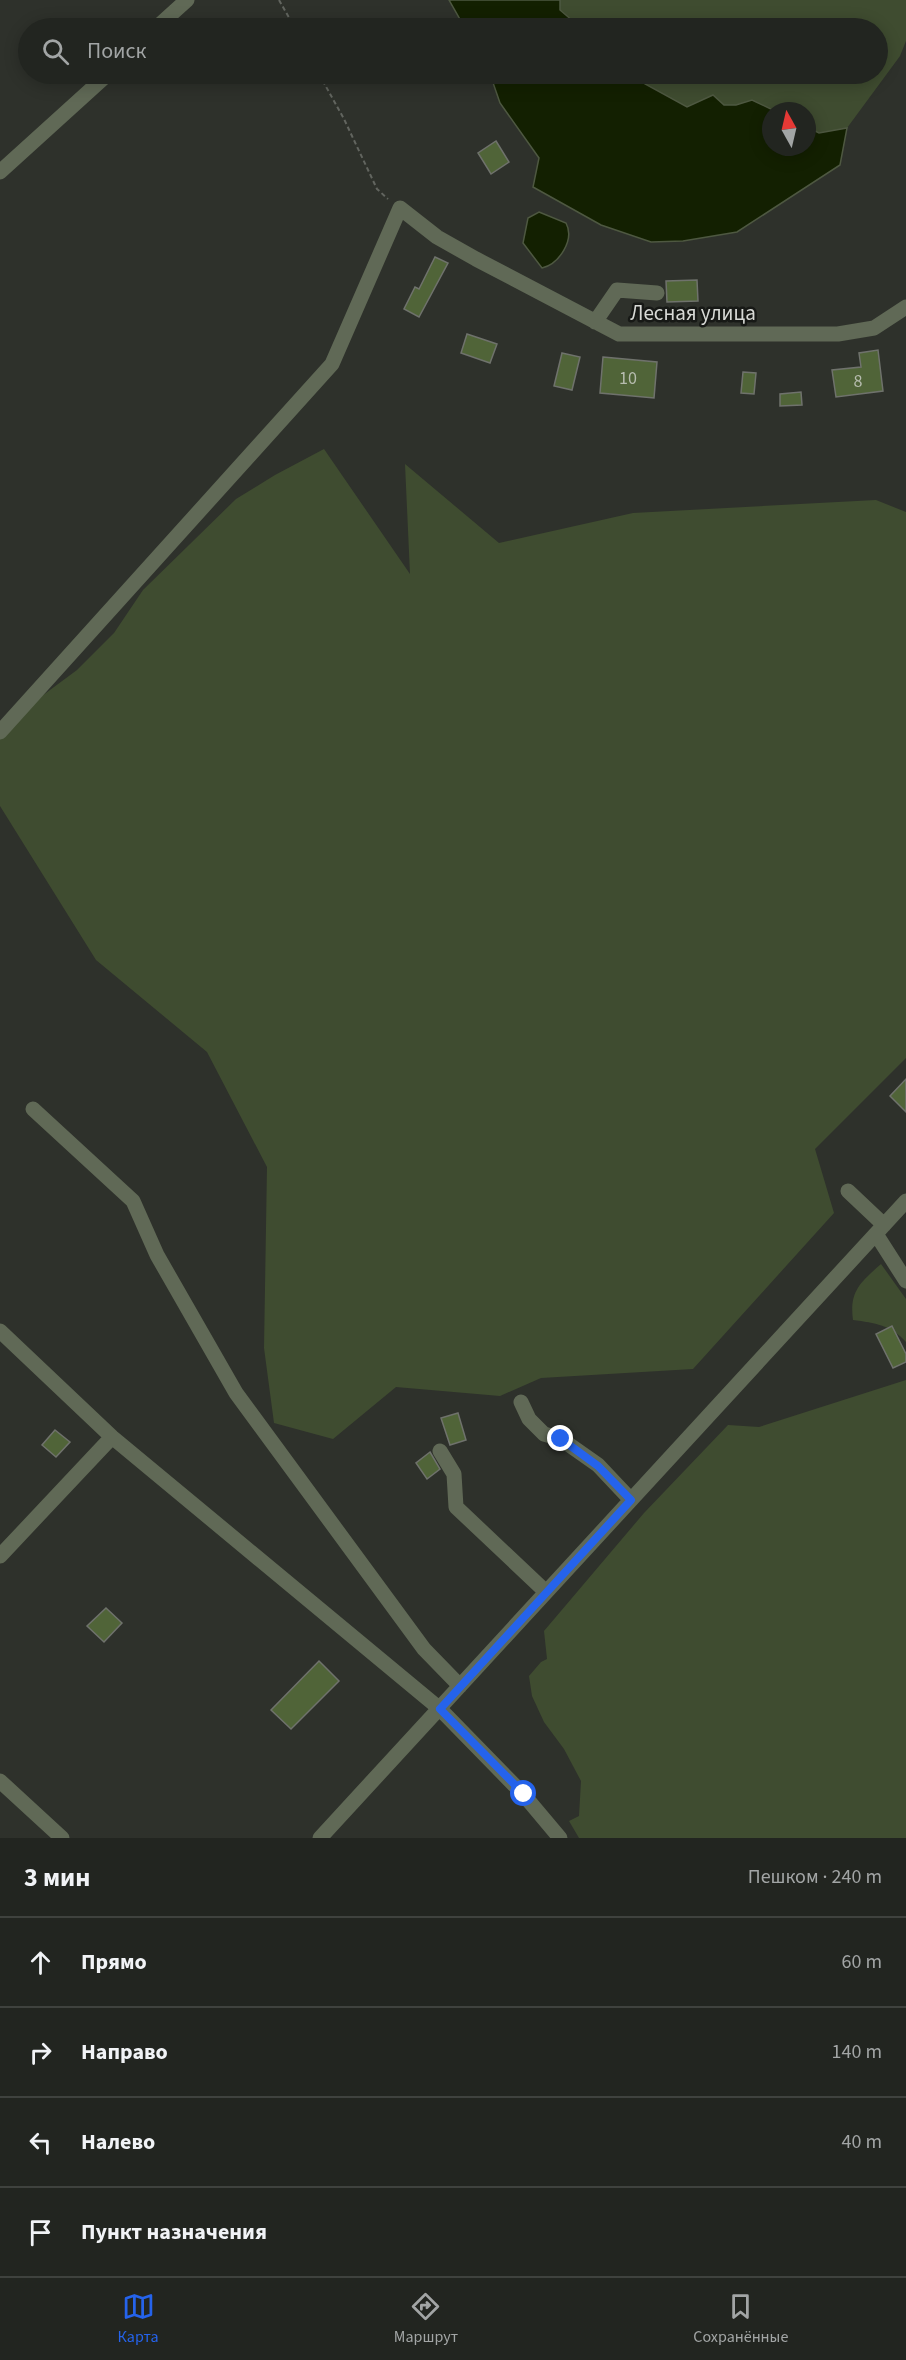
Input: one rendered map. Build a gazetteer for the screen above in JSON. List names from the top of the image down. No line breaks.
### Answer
{"streets":{"street":["Лесная улица"]},"house_numbers":["10","8"],"north":"top","page":{"search":"Поиск","heading":["3 мин","Пешком · 240 m"],"list":[["Прямо","60 m"],["Направо","140 m"],["Налево","40 m"],"Пункт назначения"],"nav":["Карта","Маршрут","Сохранённые"]}}
